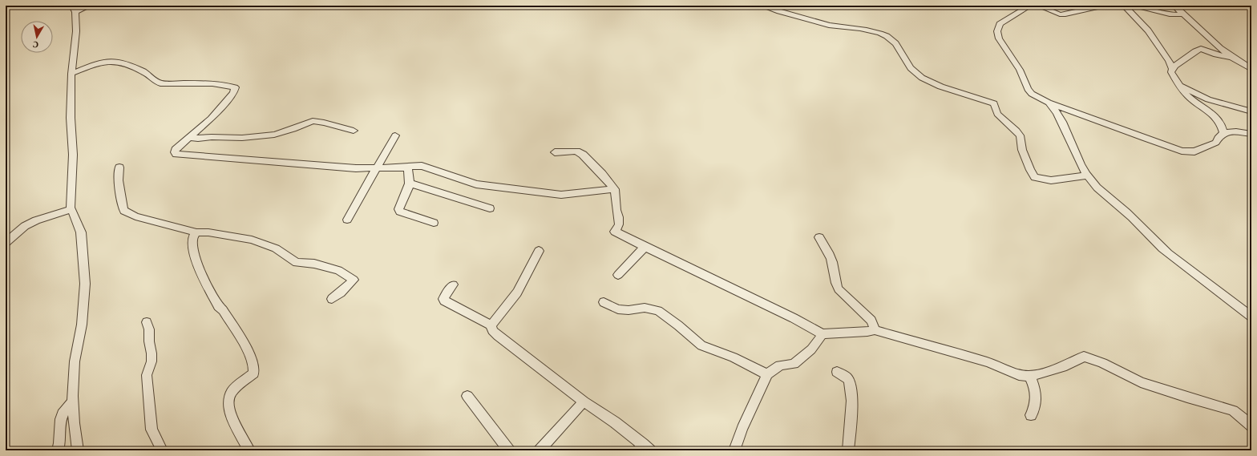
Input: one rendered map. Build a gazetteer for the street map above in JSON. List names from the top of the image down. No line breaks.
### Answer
{"north":"bottom"}
